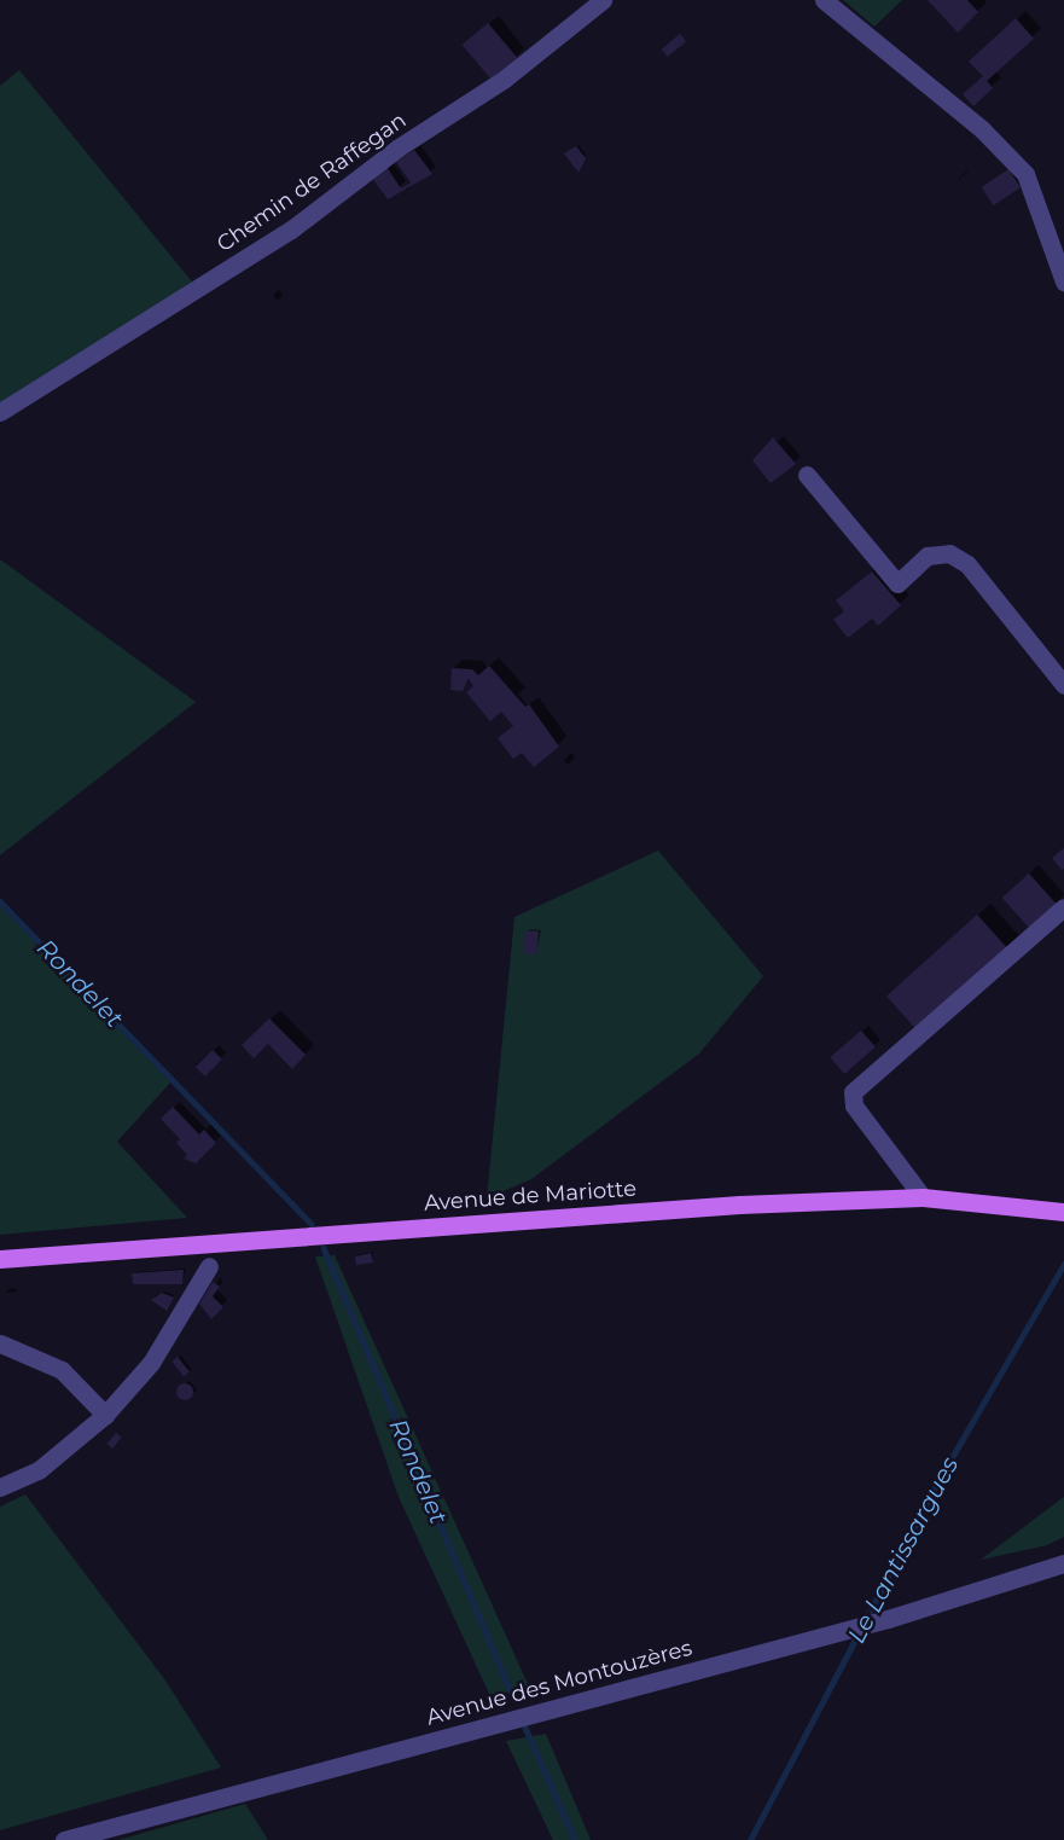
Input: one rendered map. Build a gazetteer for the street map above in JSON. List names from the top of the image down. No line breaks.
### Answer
{"streets":{"main road":["Avenue de Mariotte"],"street":["Chemin de Raffegan","Avenue des Montouzères"]},"water":["Rondelet","Le Lantissargues"]}
